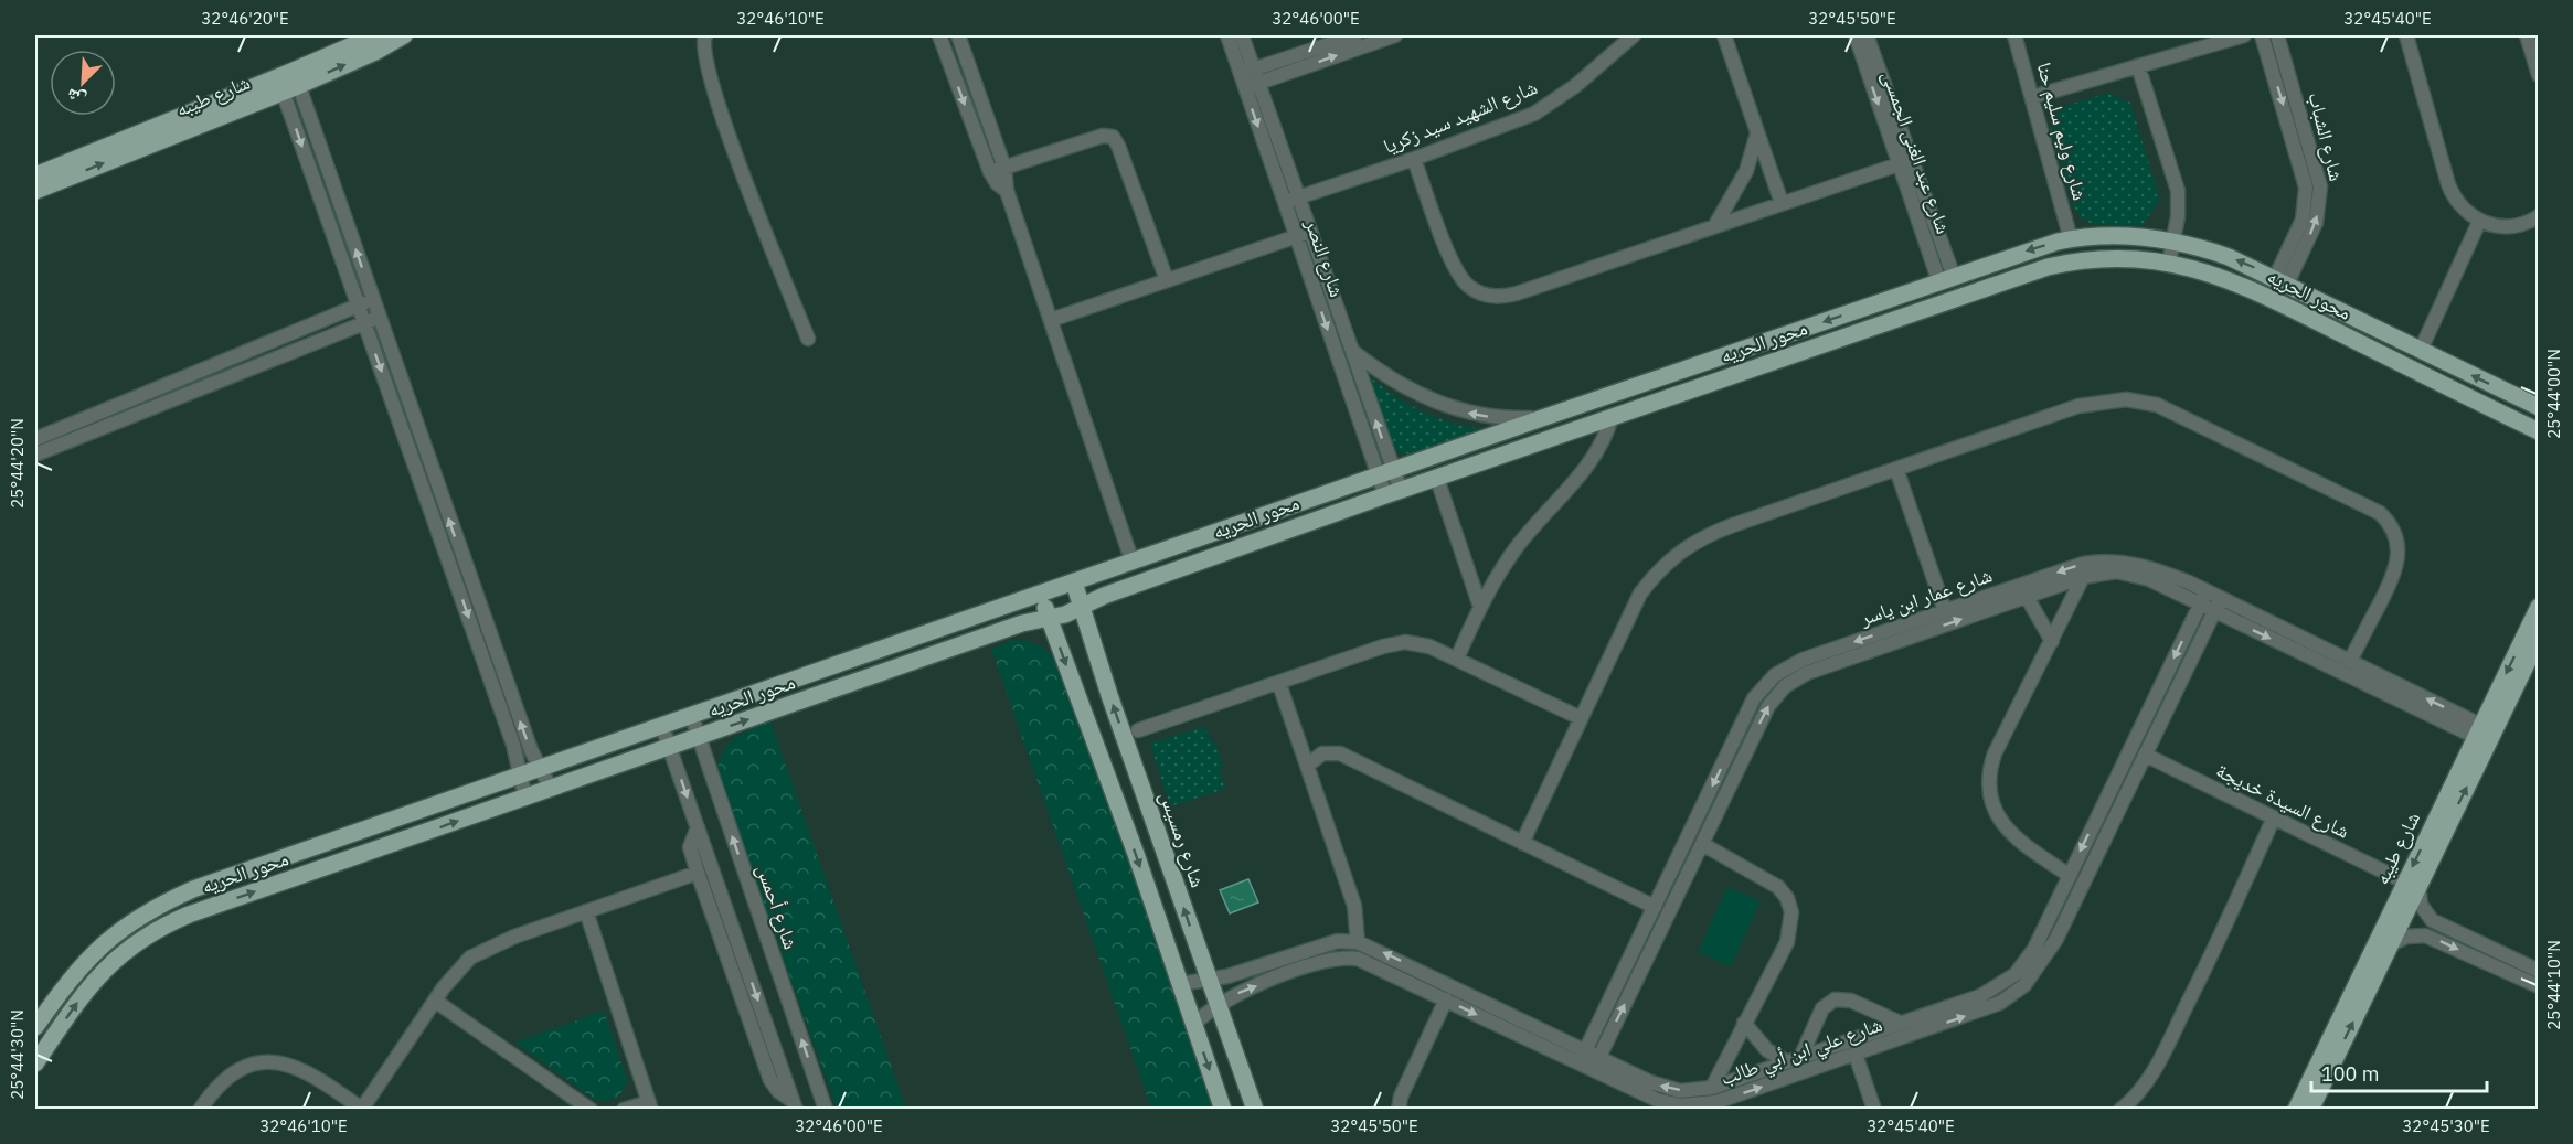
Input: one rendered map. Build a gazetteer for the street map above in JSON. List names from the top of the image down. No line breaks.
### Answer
{"streets":{"main road":["شارع طيبه","محور الحريه","شارع رمسيس"],"street":["شارع الشهيد سيد زكريا","شارع وليم سليم حنا","شارع الشباب","شارع عبد الغنى الجمسى","شارع النصر","شارع عمار ابن ياسر","شارع السيدة خديجة","شارع أحمس","شارع علي ابن أبي طالب"]},"crossings":[["شارع طيبه","شارع عمار ابن ياسر"],["شارع طيبه","شارع السيدة خديجة"],["شارع الشهيد سيد زكريا","شارع النصر"],["شارع وليم سليم حنا","محور الحريه"],["شارع الشباب","محور الحريه"],["شارع عبد الغنى الجمسى","محور الحريه"],["شارع النصر","محور الحريه"],["محور الحريه","شارع رمسيس"],["محور الحريه","شارع أحمس"],["شارع عمار ابن ياسر","شارع علي ابن أبي طالب"],["شارع السيدة خديجة","شارع علي ابن أبي طالب"],["شارع رمسيس","شارع علي ابن أبي طالب"]],"scale_bar":"100 m","north":"bottom left","coordinates":["32°46'20\"E","32°46'10\"E","32°46'00\"E","32°45'50\"E","32°45'40\"E","25°44'00\"N","25°44'20\"N","25°44'10\"N","25°44'30\"N","32°45'30\"E"]}
